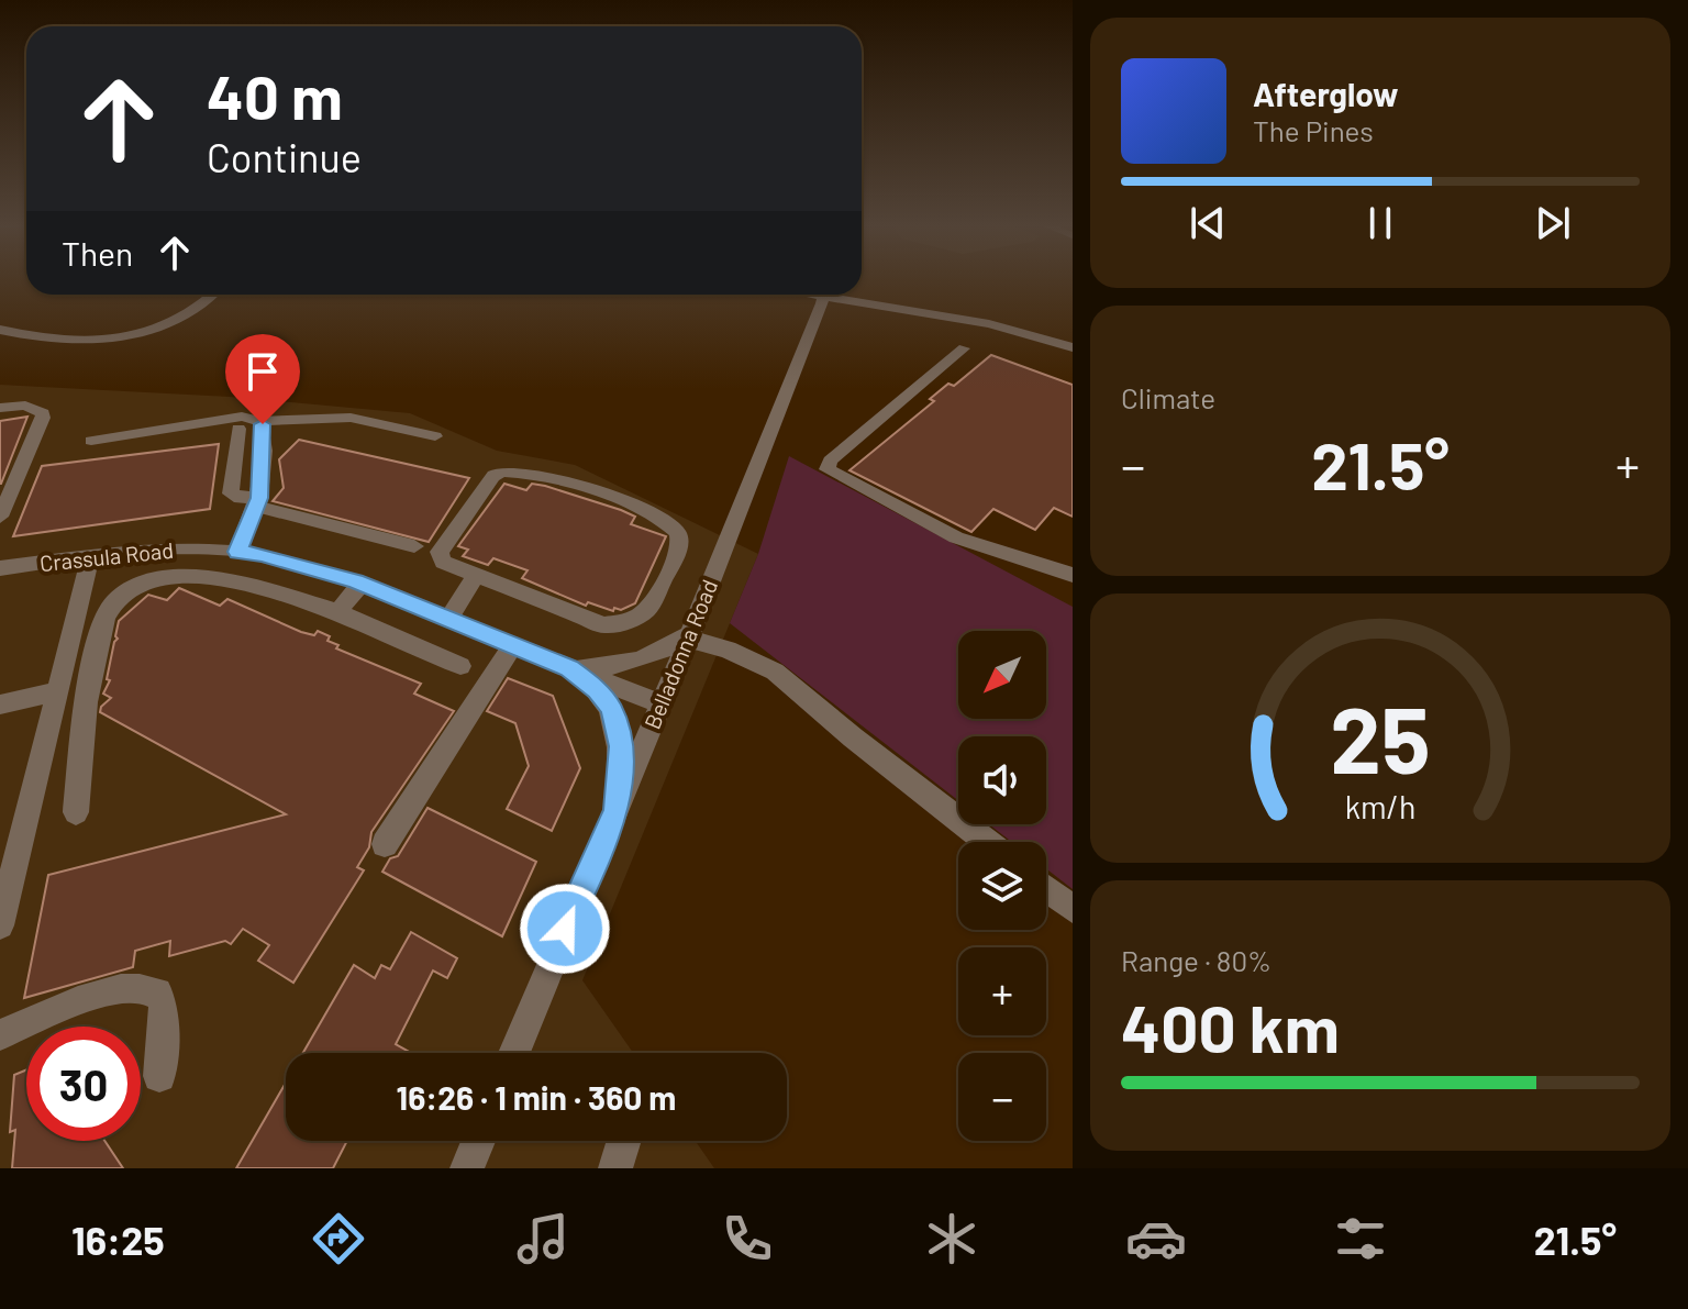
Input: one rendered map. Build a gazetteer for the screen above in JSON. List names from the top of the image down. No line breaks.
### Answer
{"streets":{"street":["Crassula Road","Belladonna Road"]},"crossings":[["Crassula Road","Belladonna Road"]],"north":"bottom left","page":{"turn":["40 m","Continue"],"song":["Afterglow","The Pines"],"then":"Then","tile":["Climate",["Range · 80%","400 km"]],"heat":["−","21.5°","+"],"map_buttons":["+","−"],"limit":"30","trip":"16:26 · 1 min · 360 m","tabs":["16:25","21.5°"],"gauge":["25","km/h"]}}
